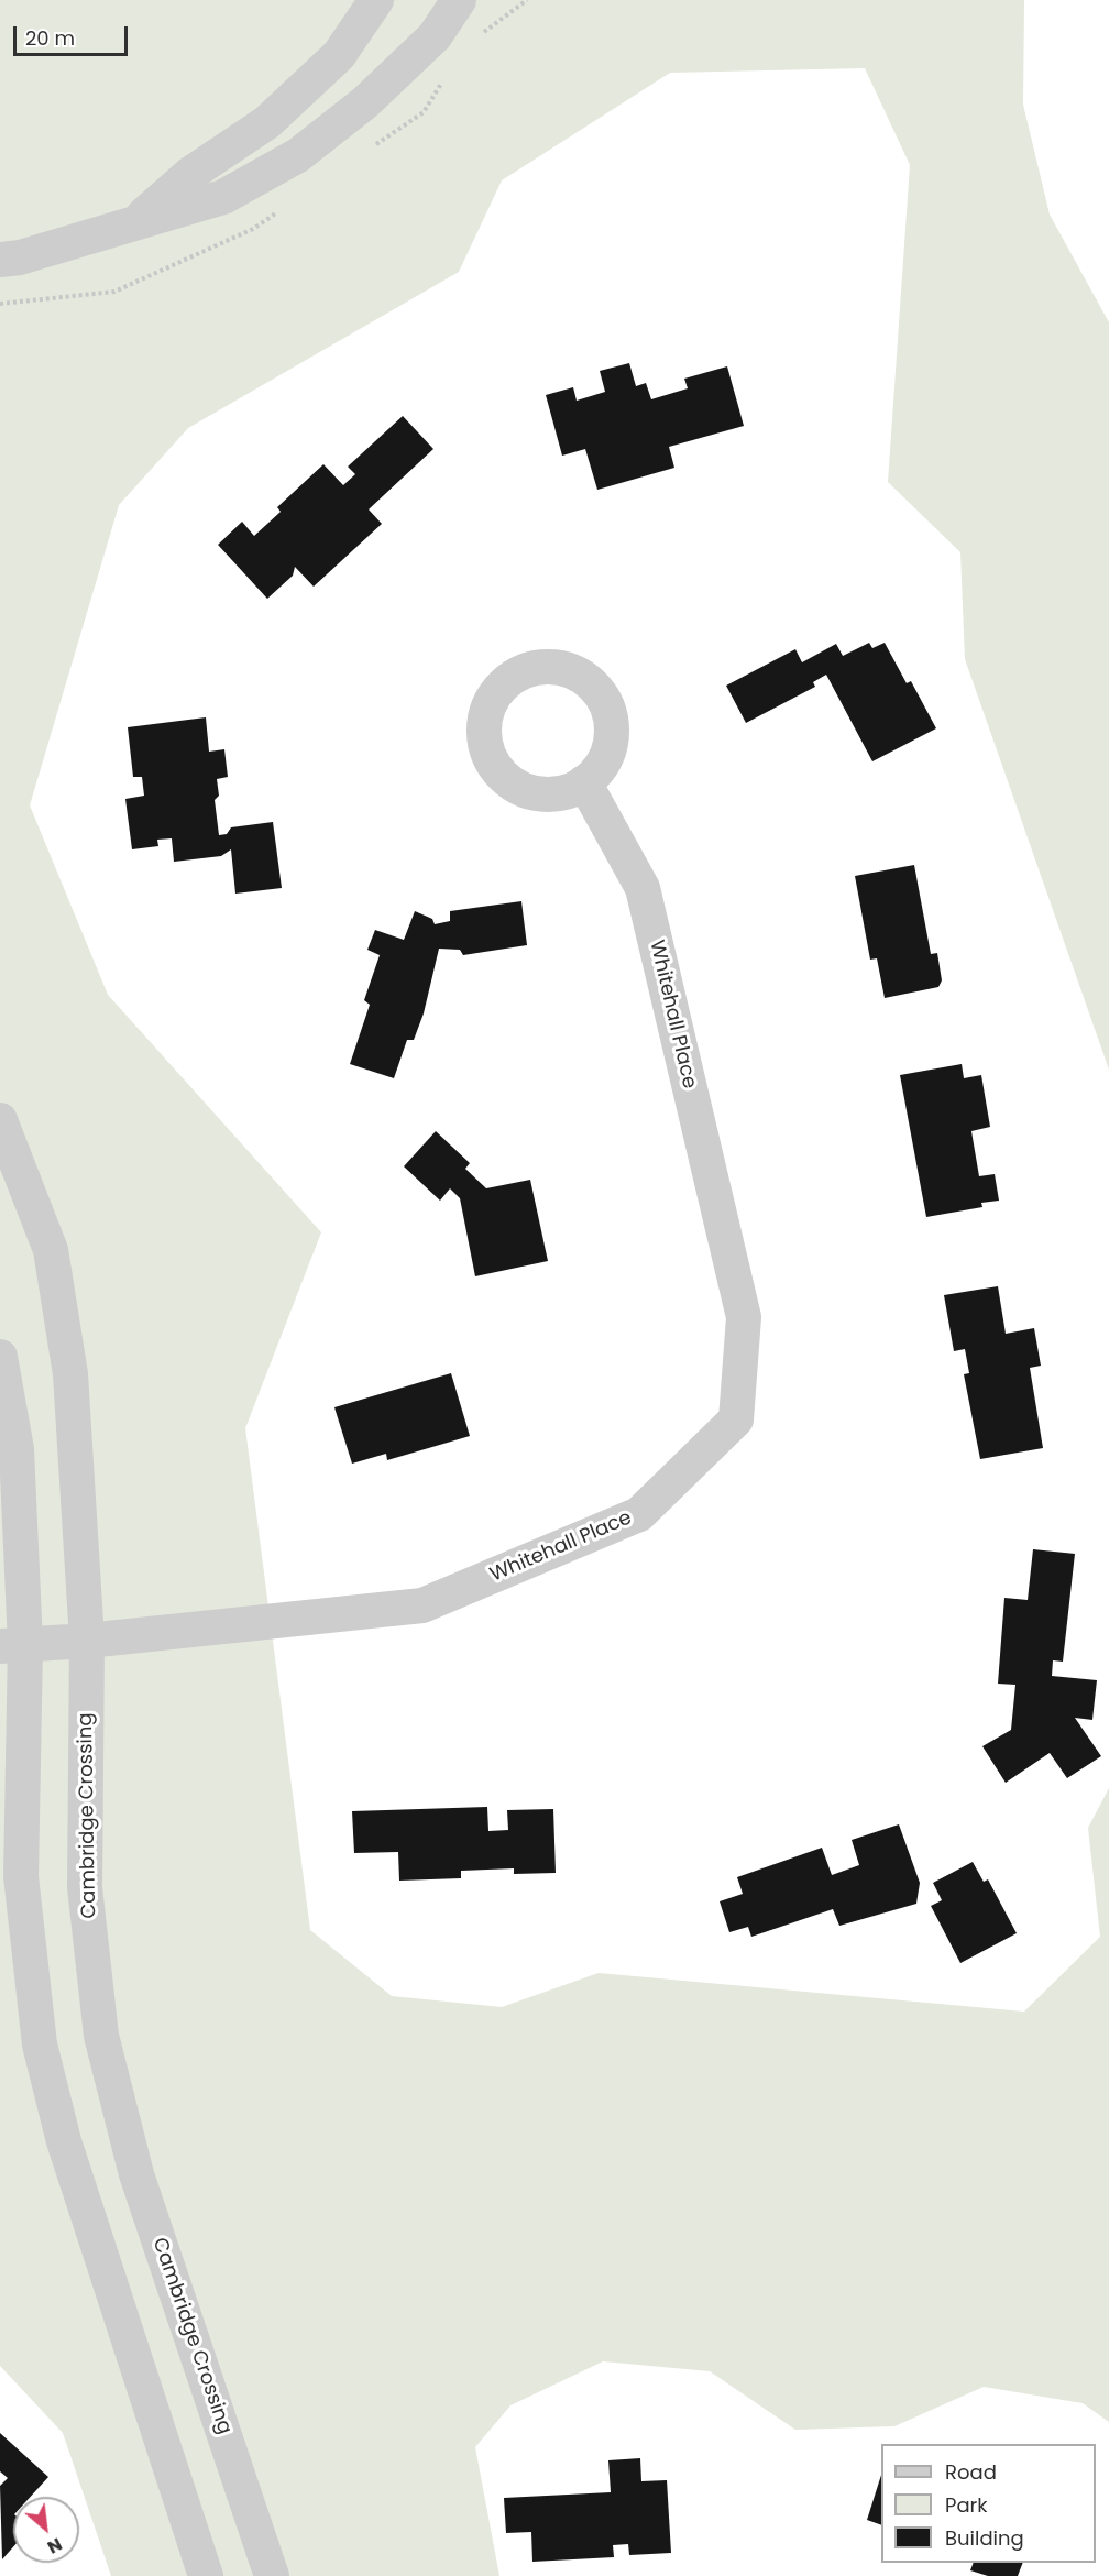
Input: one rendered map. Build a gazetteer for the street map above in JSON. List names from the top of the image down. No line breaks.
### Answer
{"streets":{"street":["Whitehall Place","Cambridge Crossing"]},"crossings":[["Whitehall Place","Cambridge Crossing"]],"legend":["Road","Park","Building"],"scale_bar":"20 m","north":"bottom right"}
